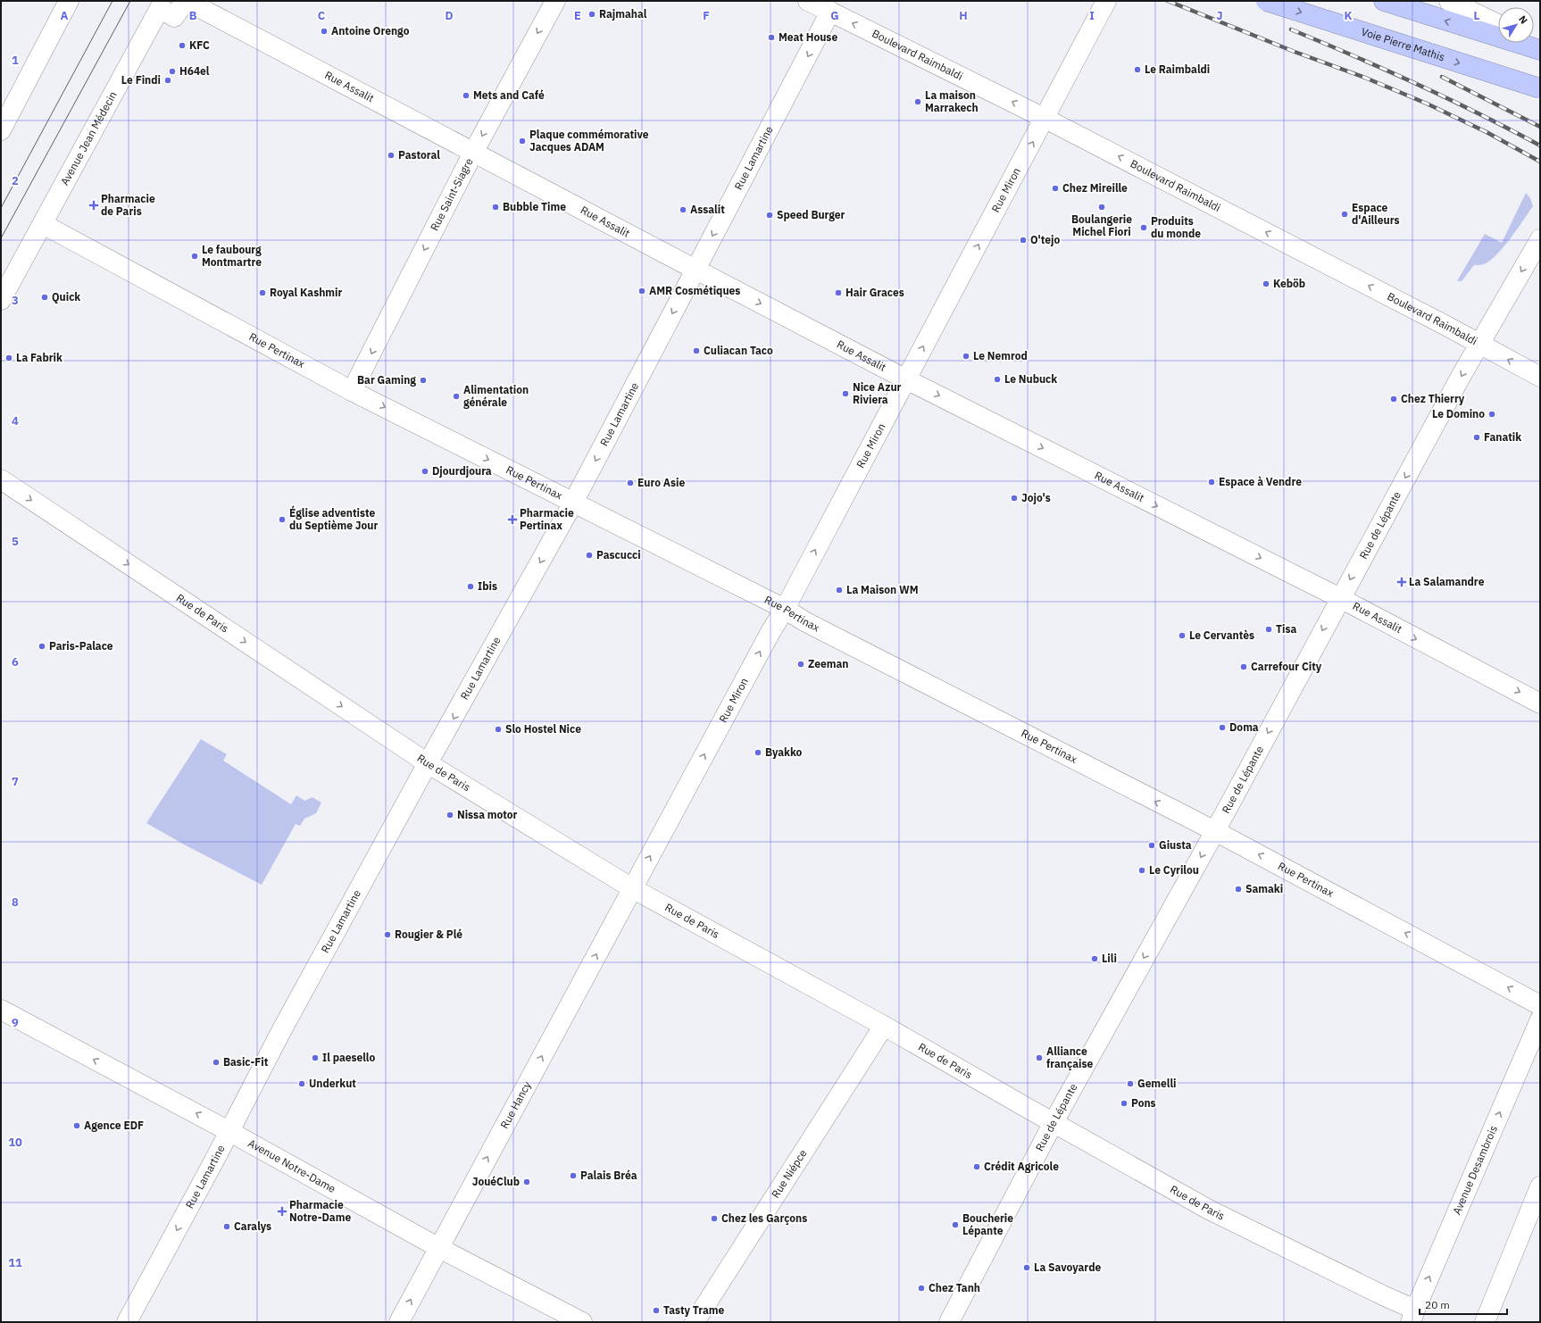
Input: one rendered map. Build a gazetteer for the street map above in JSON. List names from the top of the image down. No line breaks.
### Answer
{"streets":{"highway":["Voie Pierre Mathis"],"street":["Boulevard Raimbaldi","Rue Assalit","Avenue Jean Médecin","Rue Lamartine","Rue Miron","Rue Saint-Siagre","Rue Pertinax","Rue de Lépante","Rue de Paris","Rue Hancy","Avenue Notre-Dame","Avenue Desambrois","Rue Niépce"]},"crossings":[["Boulevard Raimbaldi","Rue Lamartine"],["Boulevard Raimbaldi","Rue Miron"],["Boulevard Raimbaldi","Rue de Lépante"],["Rue Assalit","Avenue Jean Médecin"],["Rue Assalit","Rue Lamartine"],["Rue Assalit","Rue Miron"],["Rue Assalit","Rue Saint-Siagre"],["Rue Assalit","Rue de Lépante"],["Avenue Jean Médecin","Rue Pertinax"],["Rue Lamartine","Rue Pertinax"],["Rue Lamartine","Rue de Paris"],["Rue Lamartine","Avenue Notre-Dame"],["Rue Miron","Rue Pertinax"],["Rue Miron","Rue de Paris"],["Rue Miron","Rue Hancy"],["Rue Saint-Siagre","Rue Pertinax"],["Rue Pertinax","Rue de Lépante"],["Rue de Lépante","Rue de Paris"],["Rue de Paris","Rue Hancy"],["Rue de Paris","Avenue Desambrois"],["Rue de Paris","Rue Niépce"],["Rue Hancy","Avenue Notre-Dame"]],"one_way":["Boulevard Raimbaldi","Rue Assalit","Rue Lamartine","Rue Miron","Rue Saint-Siagre","Rue de Lépante","Rue Hancy","Avenue Notre-Dame"],"places":{"other":["Rajmahal","Antoine Orengo","Meat House","KFC","Le Raimbaldi","H64el","Le Findi","Mets and Café","La maison Marrakech","Plaque commémorative Jacques ADAM","Pastoral","Chez Mireille","Bubble Time","Boulangerie Michel Fiori","Assalit","Espace d'Ailleurs","Speed Burger","Produits du monde","O'tejo","Le faubourg Montmartre","Keböb","AMR Cosmétiques","Royal Kashmir","Hair Graces","Quick","Culiacan Taco","Le Nemrod","La Fabrik","Le Nubuck","Bar Gaming","Nice Azur Riviera","Alimentation générale","Chez Thierry","Le Domino","Fanatik","Djourdjoura","Espace à Vendre","Euro Asie","Jojo's","Église adventiste du Septième Jour","Pascucci","Ibis","La Maison WM","Tisa","Le Cervantès","Paris-Palace","Zeeman","Carrefour City","Doma","Slo Hostel Nice","Byakko","Nissa motor","Giusta","Le Cyrilou","Samaki","Rougier & Plé","Lili","Il paesello","Alliance française","Basic-Fit","Underkut","Gemelli","Pons","Agence EDF","Crédit Agricole","Palais Bréa","JouéClub","Chez les Garçons","Boucherie Lépante","Caralys","La Savoyarde","Chez Tanh","Tasty Trame"],"health":["Pharmacie de Paris","Pharmacie Pertinax","La Salamandre","Pharmacie Notre-Dame"]},"scale_bar":"20 m","north":"top right","grid":{"columns":["A","B","C","D","E","F","G","H","I","J","K","L"],"rows":["1","2","3","4","5","6","7","8","9","10","11"]}}
